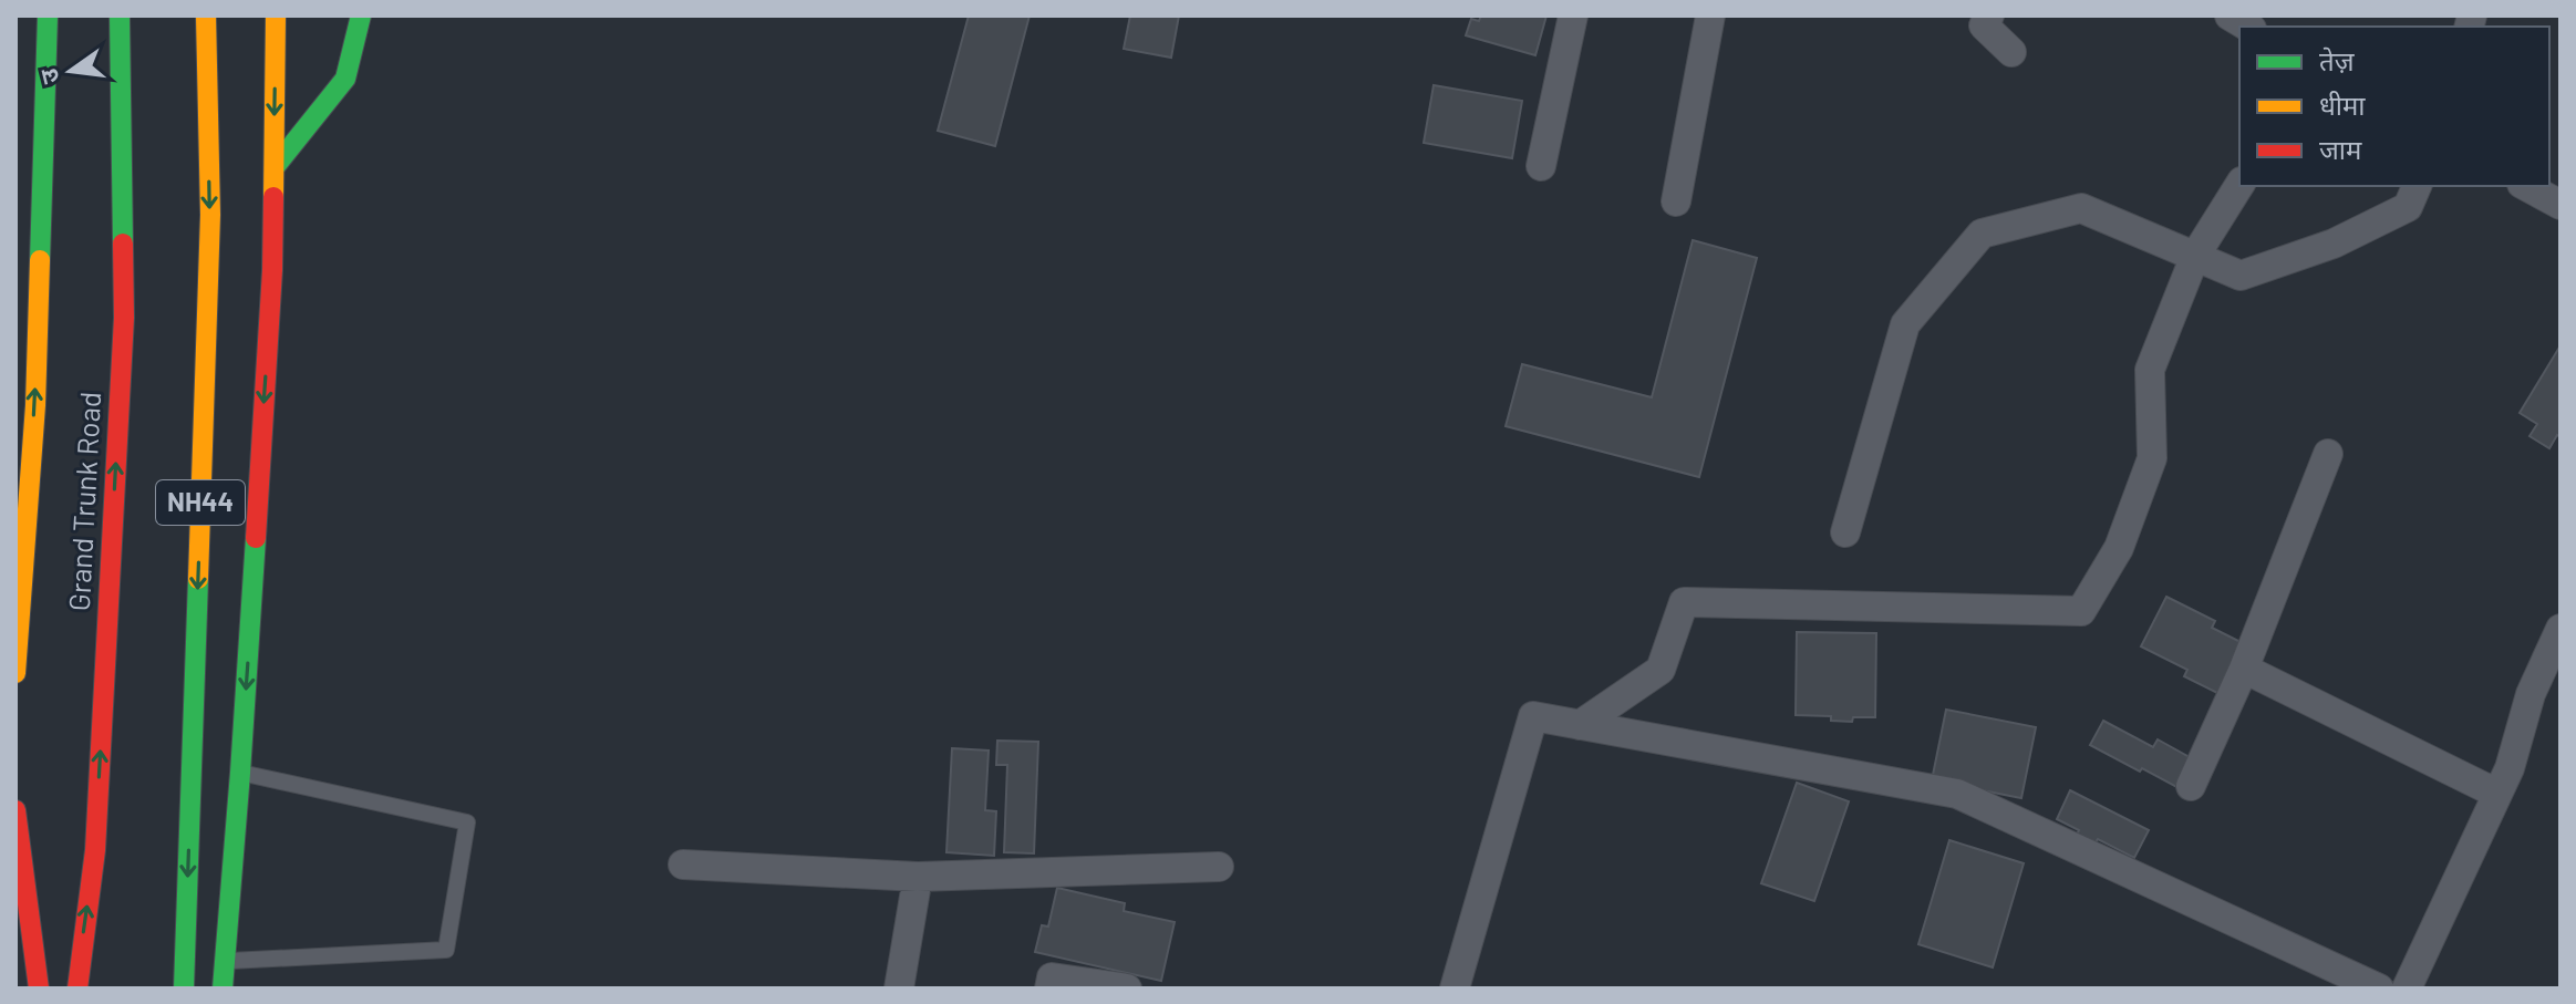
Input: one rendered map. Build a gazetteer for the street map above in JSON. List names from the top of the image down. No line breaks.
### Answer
{"streets":{"main road":["Grand Trunk Road","NH44"]},"legend":["तेज़","धीमा","जाम"],"north":"left"}
